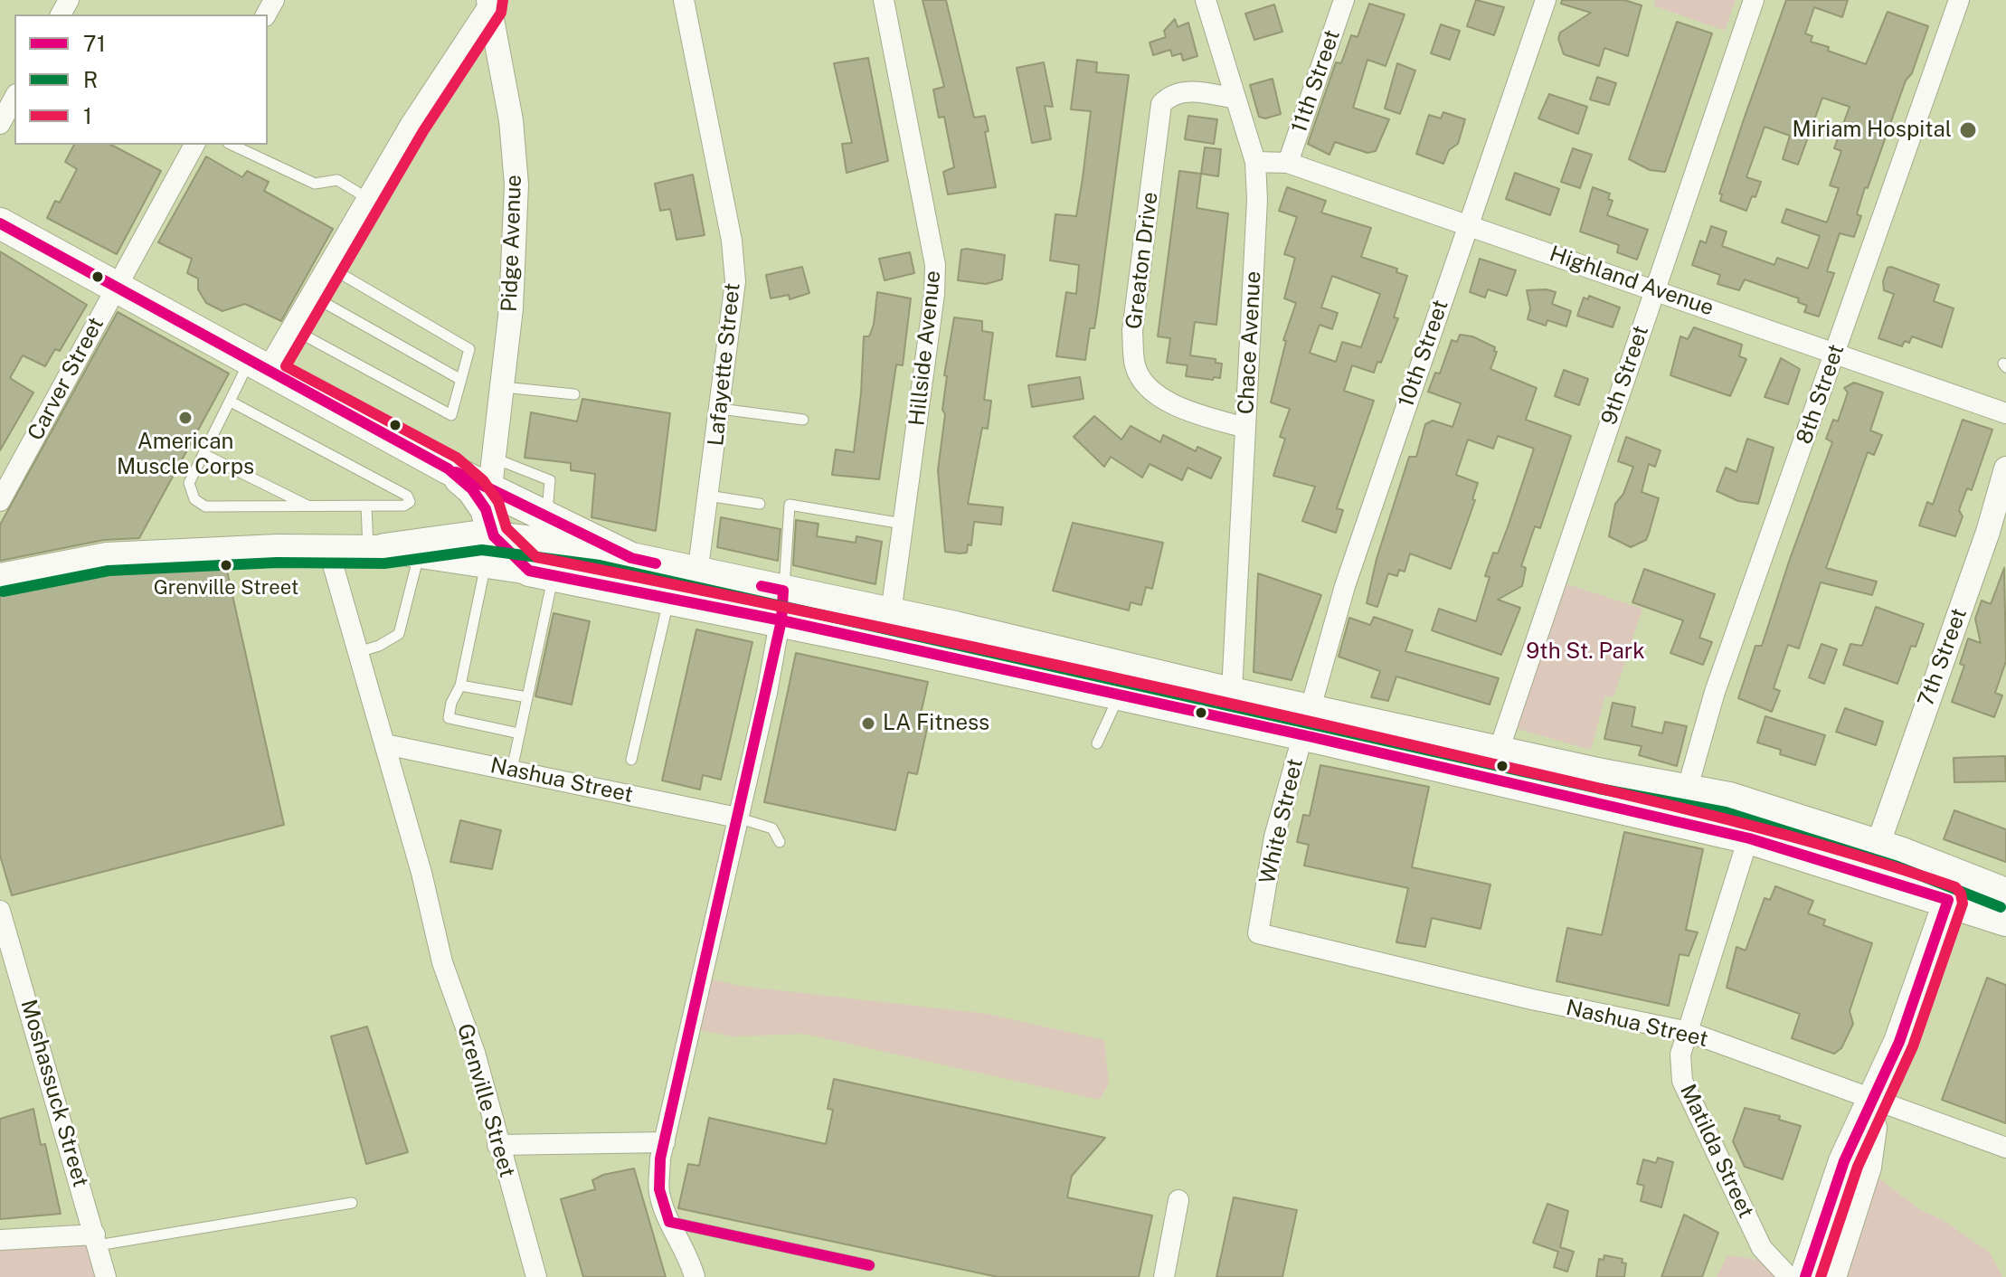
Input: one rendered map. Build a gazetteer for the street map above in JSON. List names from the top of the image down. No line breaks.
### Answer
{"streets":{"street":["11th Street","Pidge Avenue","Greaton Drive","Highland Avenue","Chace Avenue","Hillside Avenue","10th Street","Lafayette Street","9th Street","Carver Street","8th Street","7th Street","Nashua Street","White Street","Moshassuck Street","Grenville Street","Matilda Street"]},"crossings":[["11th Street","Highland Avenue"],["Greaton Drive","Chace Avenue"],["Highland Avenue","Chace Avenue"],["Highland Avenue","10th Street"],["Highland Avenue","9th Street"],["Highland Avenue","8th Street"],["10th Street","White Street"],["Nashua Street","White Street"],["Nashua Street","Grenville Street"],["Nashua Street","Matilda Street"]],"parks":["9th St. Park"],"places":["Miriam Hospital","American Muscle Corps","Grenville Street","LA Fitness"],"lines":["transit line 1","transit line 71","transit line R"],"legend":["71","R","1"]}
